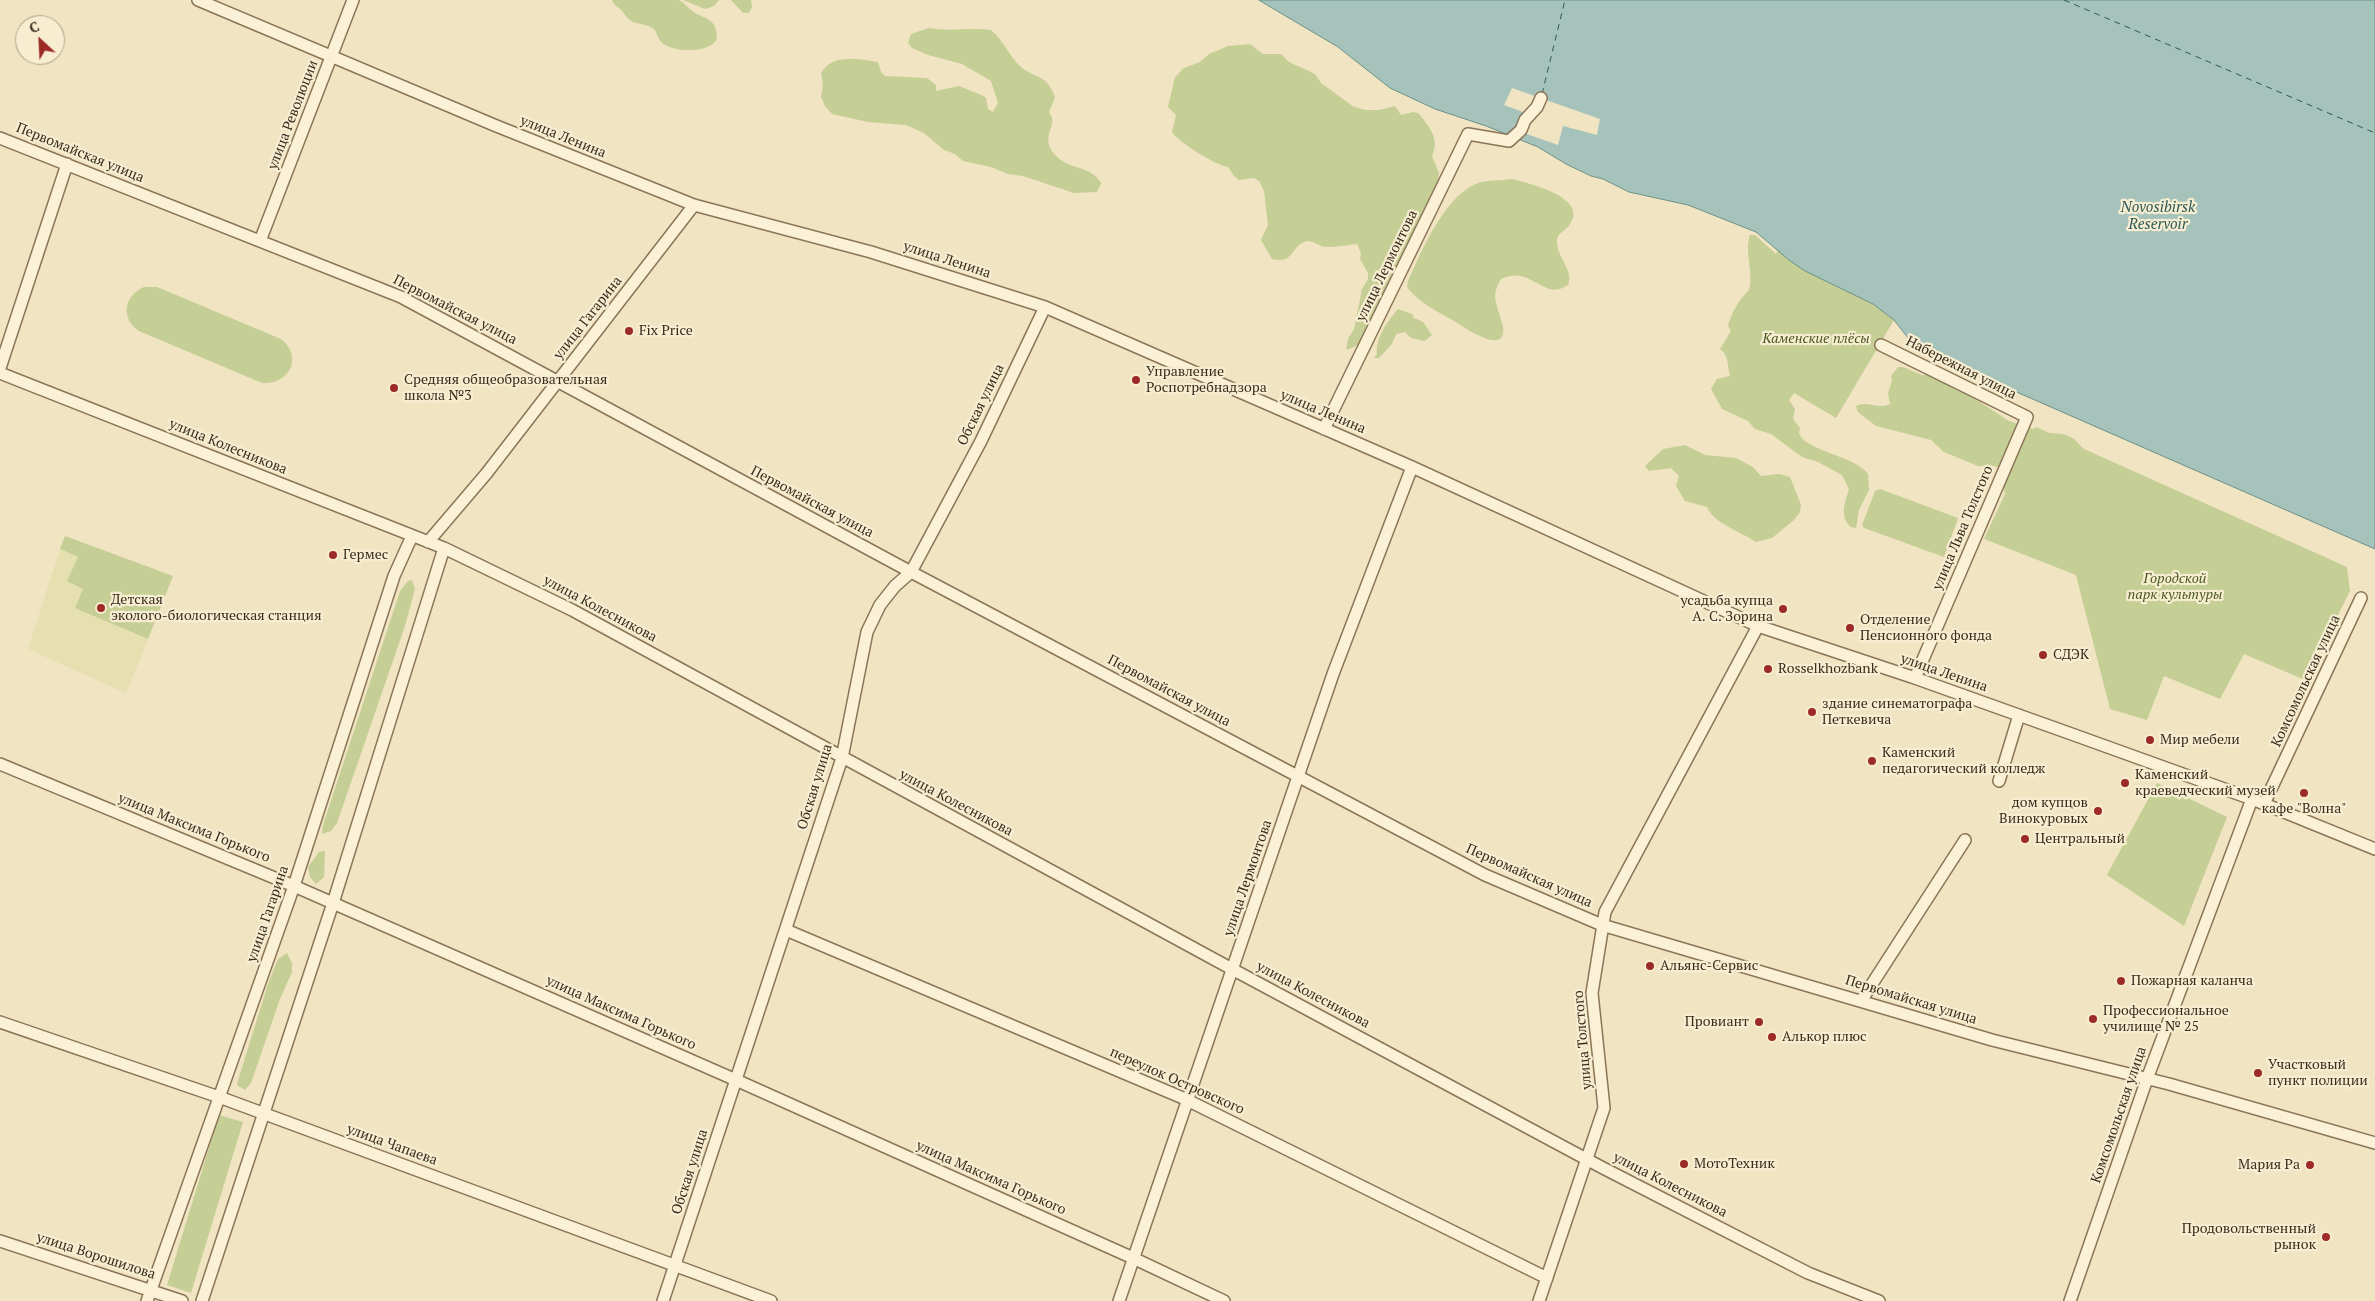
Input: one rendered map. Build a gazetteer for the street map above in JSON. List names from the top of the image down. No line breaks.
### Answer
{"streets":{"street":["улица Революции","улица Ленина","Первомайская улица","улица Лермонтова","улица Гагарина","Набережная улица","Обская улица","улица Колесникова","улица Льва Толстого","Комсомольская улица","улица Максима Горького","улица Толстого","переулок Островского","улица Чапаева","улица Ворошилова"]},"crossings":[["улица Революции","улица Ленина"],["улица Революции","Первомайская улица"],["улица Ленина","улица Лермонтова"],["улица Ленина","улица Гагарина"],["улица Ленина","Обская улица"],["улица Ленина","улица Льва Толстого"],["улица Ленина","Комсомольская улица"],["улица Ленина","улица Толстого"],["Первомайская улица","улица Лермонтова"],["Первомайская улица","улица Гагарина"],["Первомайская улица","Обская улица"],["Первомайская улица","Комсомольская улица"],["Первомайская улица","улица Толстого"],["улица Лермонтова","улица Колесникова"],["улица Лермонтова","улица Максима Горького"],["улица Лермонтова","переулок Островского"],["улица Гагарина","улица Колесникова"],["улица Гагарина","улица Максима Горького"],["улица Гагарина","улица Чапаева"],["улица Гагарина","улица Ворошилова"],["Набережная улица","улица Льва Толстого"],["Обская улица","улица Колесникова"],["Обская улица","улица Максима Горького"],["Обская улица","переулок Островского"],["Обская улица","улица Чапаева"],["улица Колесникова","улица Толстого"],["улица Толстого","переулок Островского"]],"water":["Novosibirsk Reservoir"],"parks":["Каменские плёсы","Городской парк культуры"],"places":["Fix Price","Управление Роспотребнадзора","Средняя общеобразовательная школа №3","Гермес","Детская эколого-биологическая станция","усадьба купца А. С. Зорина","Отделение Пенсионного фонда","СДЭК","Rosselkhozbank","здание синематографа Петкевича","Мир мебели","Каменский педагогический колледж","Каменский краеведческий музей","кафе \"Волна\"","дом купцов Винокуровых","Центральный","Альянс-Сервис","Пожарная каланча","Профессиональное училище № 25","Провиант","Алькор плюс","Участковый пункт полиции","МотоТехник","Мария Ра","Продовольственный рынок"],"north":"top left"}
